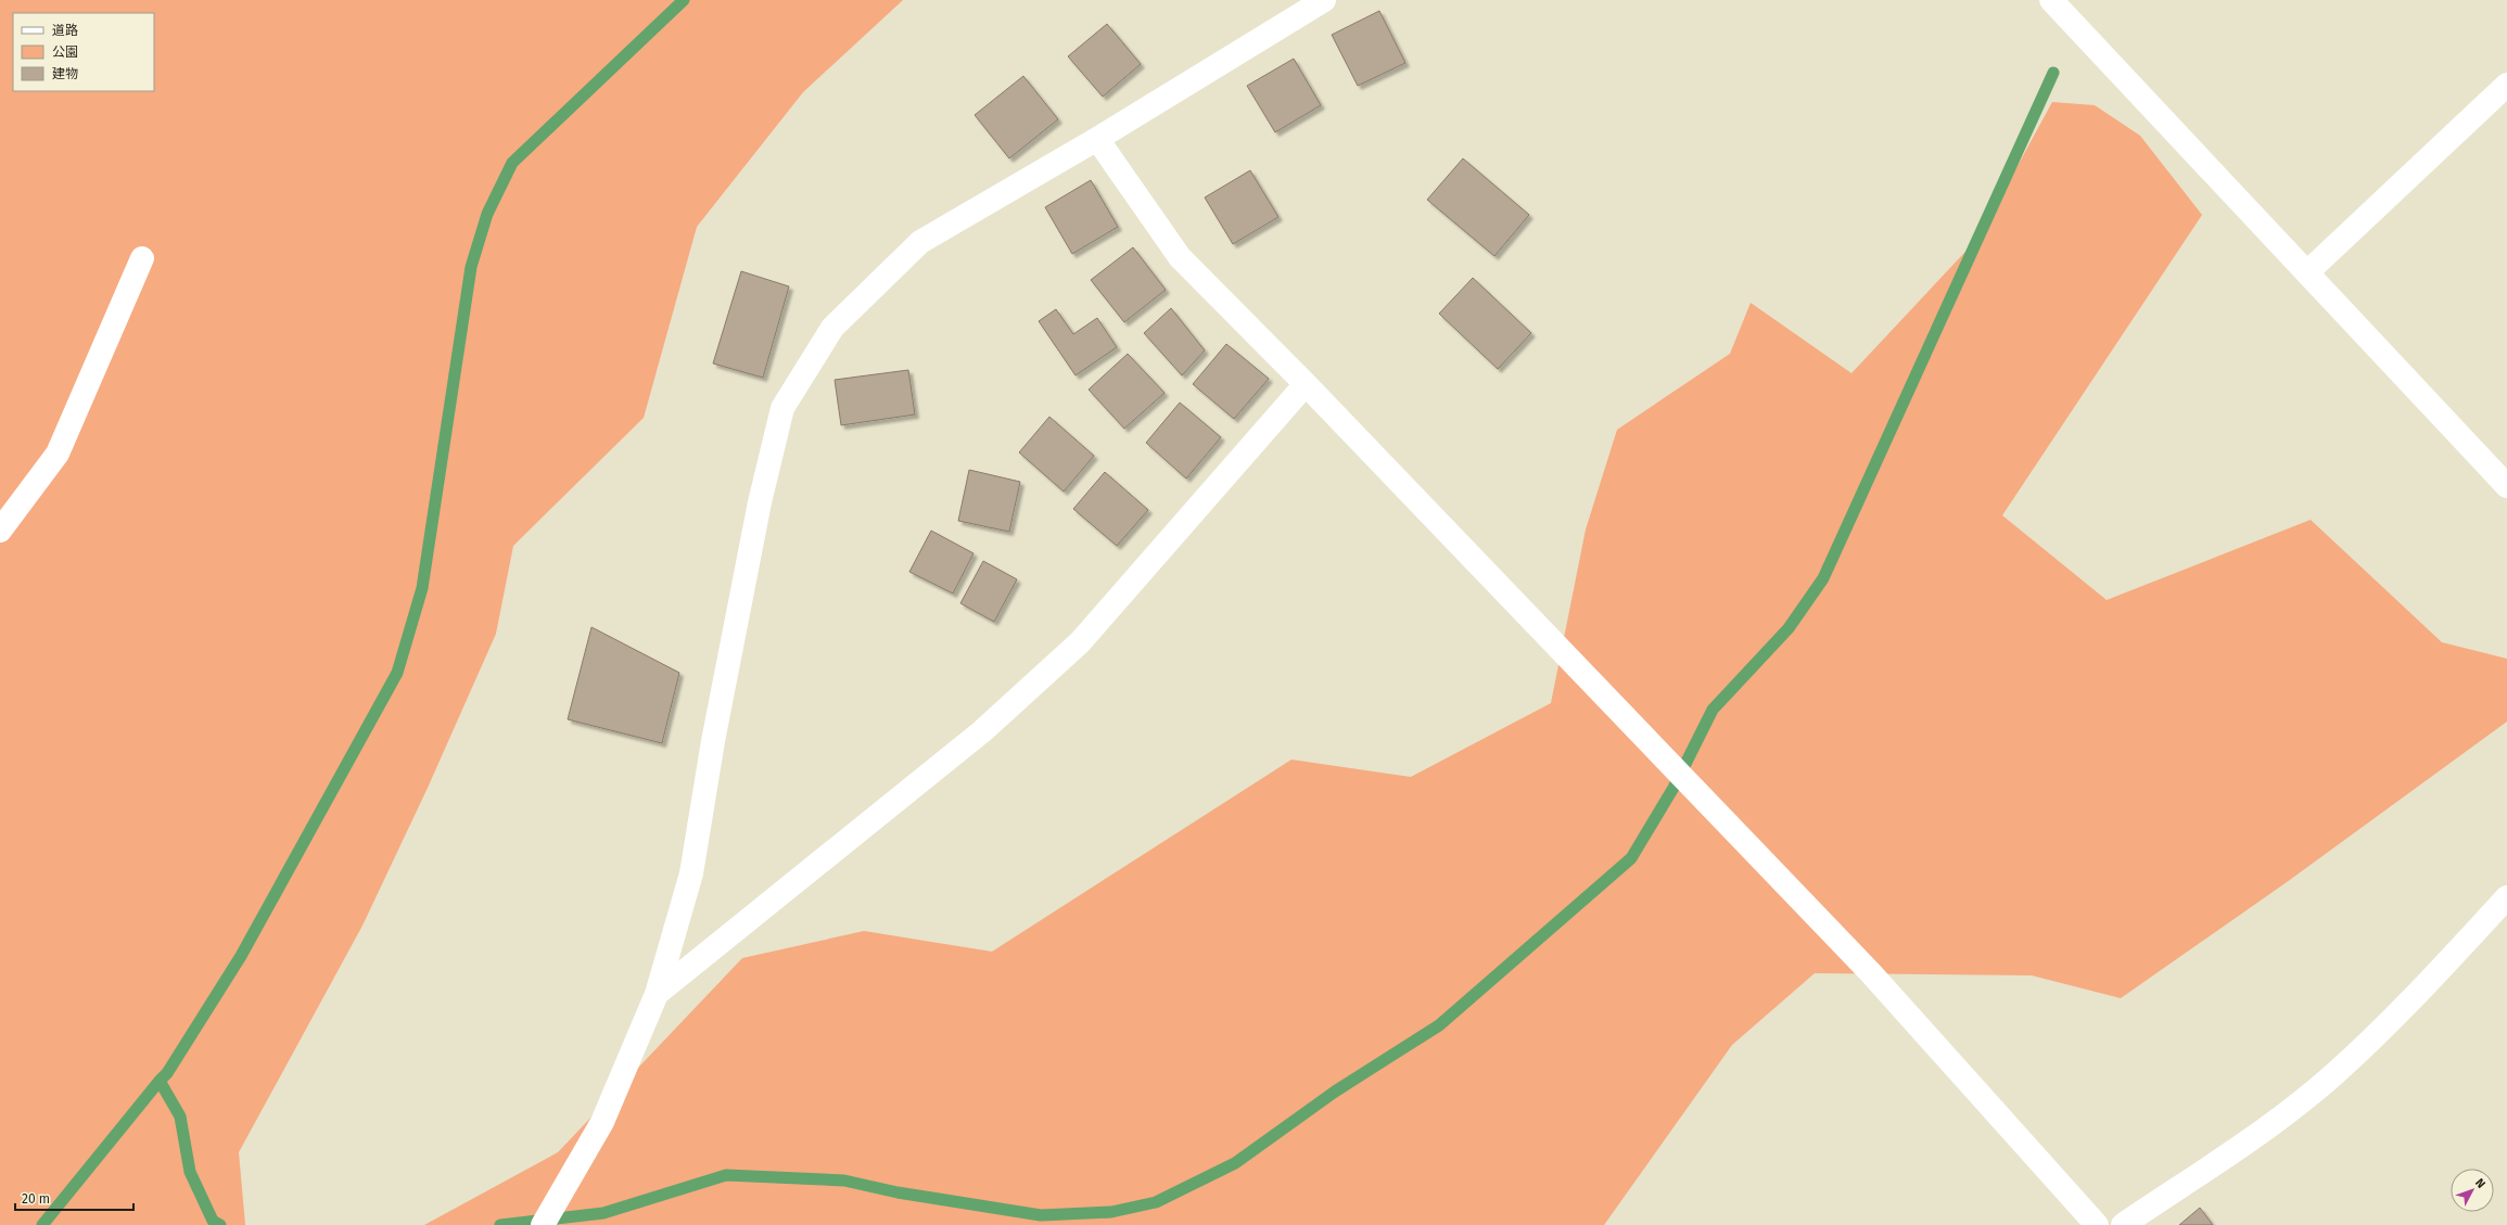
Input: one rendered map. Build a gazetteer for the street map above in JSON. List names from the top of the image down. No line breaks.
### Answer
{"legend":["道路","公園","建物"],"scale_bar":"20 m","north":"top right"}
